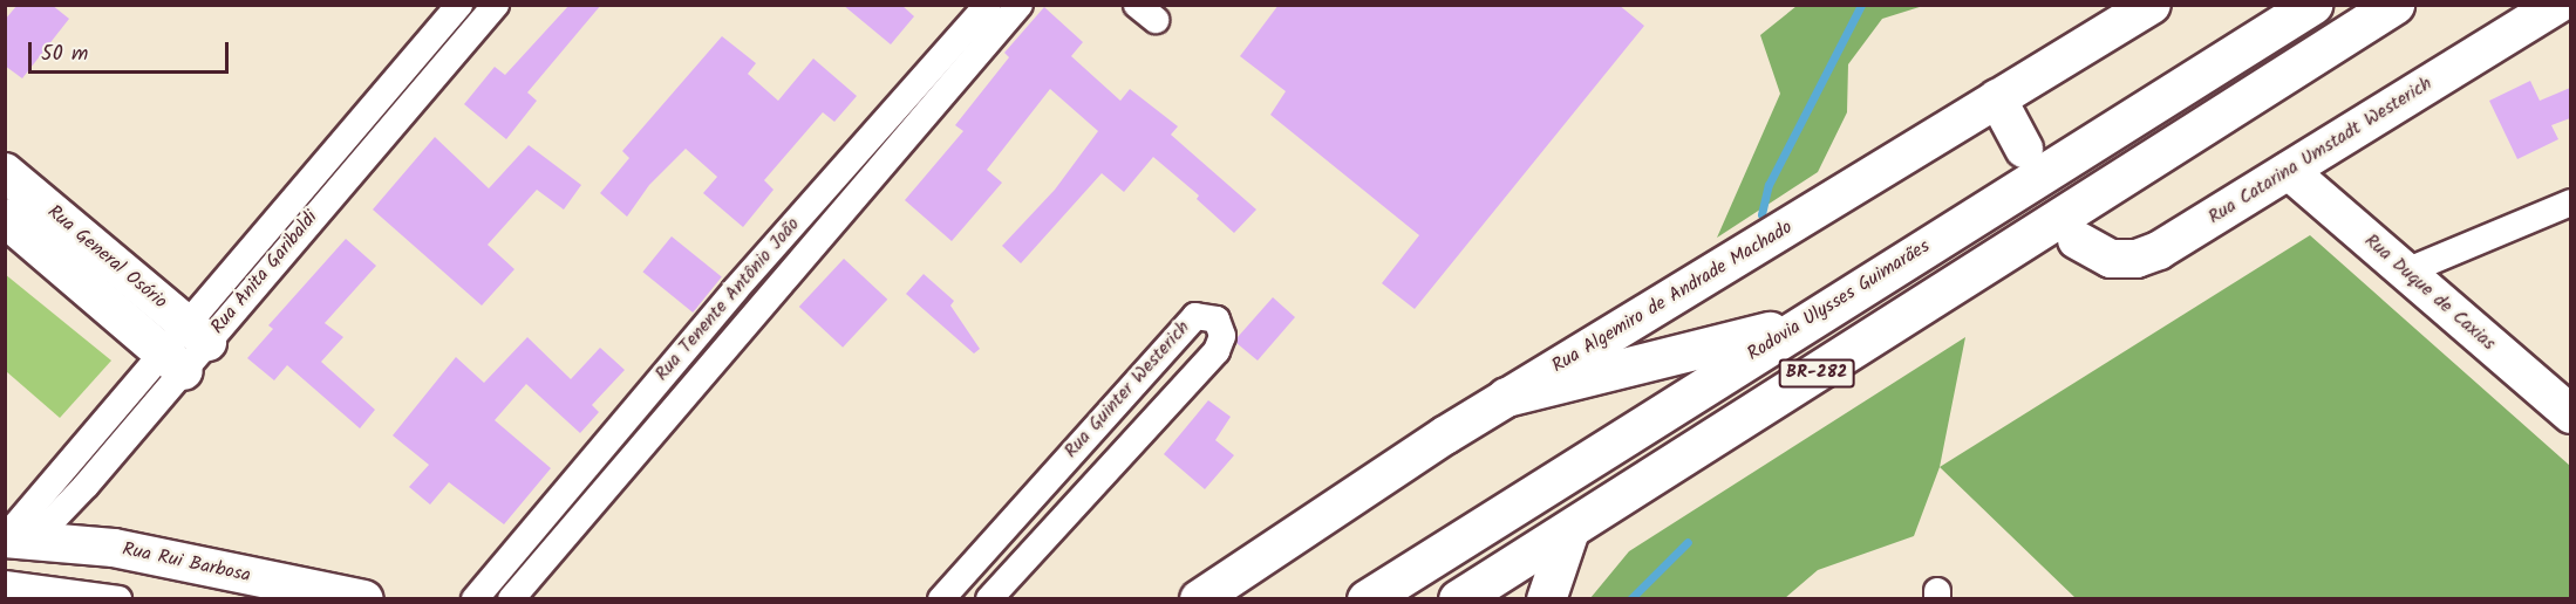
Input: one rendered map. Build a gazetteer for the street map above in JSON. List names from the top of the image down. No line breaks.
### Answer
{"streets":{"highway":["Rodovia Ulysses Guimarães","BR-282"],"street":["Rua Catarina Umstadt Westerich","Rua General Osório","Rua Anita Garibaldi","Rua Duque de Caxias","Rua Algemiro de Andrade Machado","Rua Tenente Antônio João","Rua Guinter Westerich","Rua Rui Barbosa"]},"crossings":[["Rua Catarina Umstadt Westerich","Rua Duque de Caxias"],["Rua General Osório","Rua Anita Garibaldi"],["Rua Anita Garibaldi","Rua Rui Barbosa"]],"scale_bar":"50 m"}
